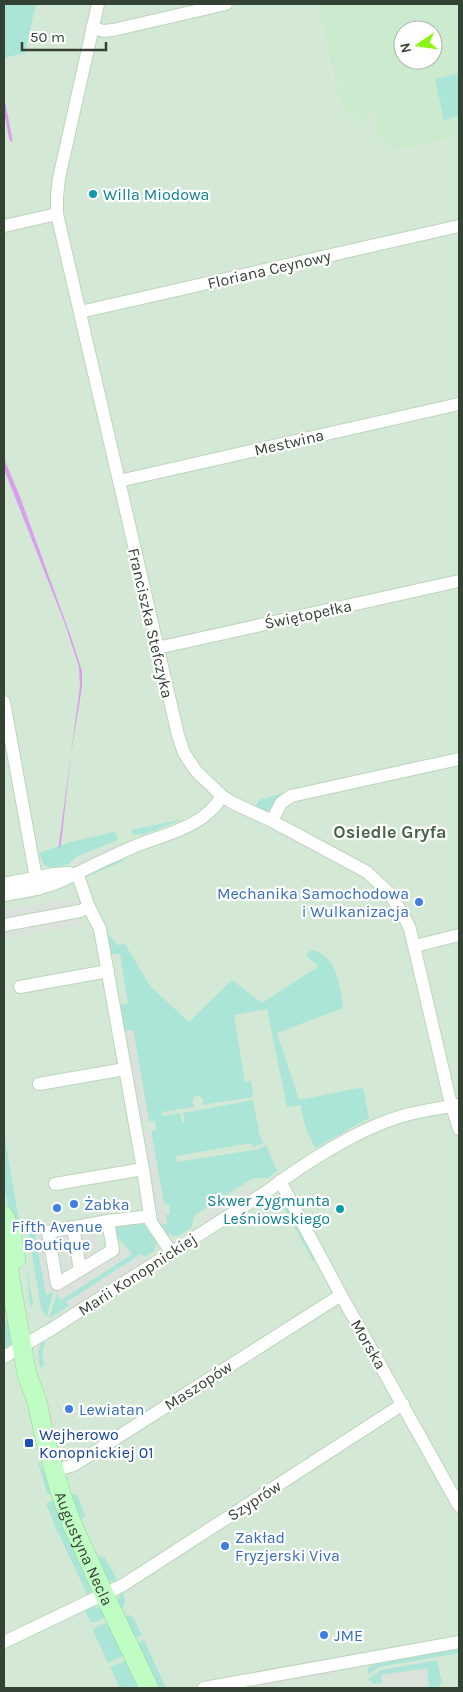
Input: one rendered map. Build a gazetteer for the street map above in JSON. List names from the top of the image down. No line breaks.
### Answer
{"streets":{"main road":["Augustyna Necla"],"street":["Floriana Ceynowy","Mestwina","Świętopełka","Franciszka Stefczyka","Marii Konopnickiej","Morska","Maszopów","Szyprów"]},"crossings":[["Floriana Ceynowy","Franciszka Stefczyka"],["Mestwina","Franciszka Stefczyka"],["Świętopełka","Franciszka Stefczyka"],["Franciszka Stefczyka","Marii Konopnickiej"],["Marii Konopnickiej","Morska"],["Marii Konopnickiej","Augustyna Necla"],["Morska","Maszopów"],["Morska","Szyprów"],["Maszopów","Augustyna Necla"],["Szyprów","Augustyna Necla"]],"districts":["Osiedle Gryfa"],"places":{"other":["Willa Miodowa","Mechanika Samochodowa i Wulkanizacja","Żabka","Fifth Avenue Boutique","Skwer Zygmunta Leśniowskiego","Lewiatan","Zakład Fryzjerski Viva","JME"],"transit":["Wejherowo Konopnickiej 01"]},"scale_bar":"50 m","north":"left"}
